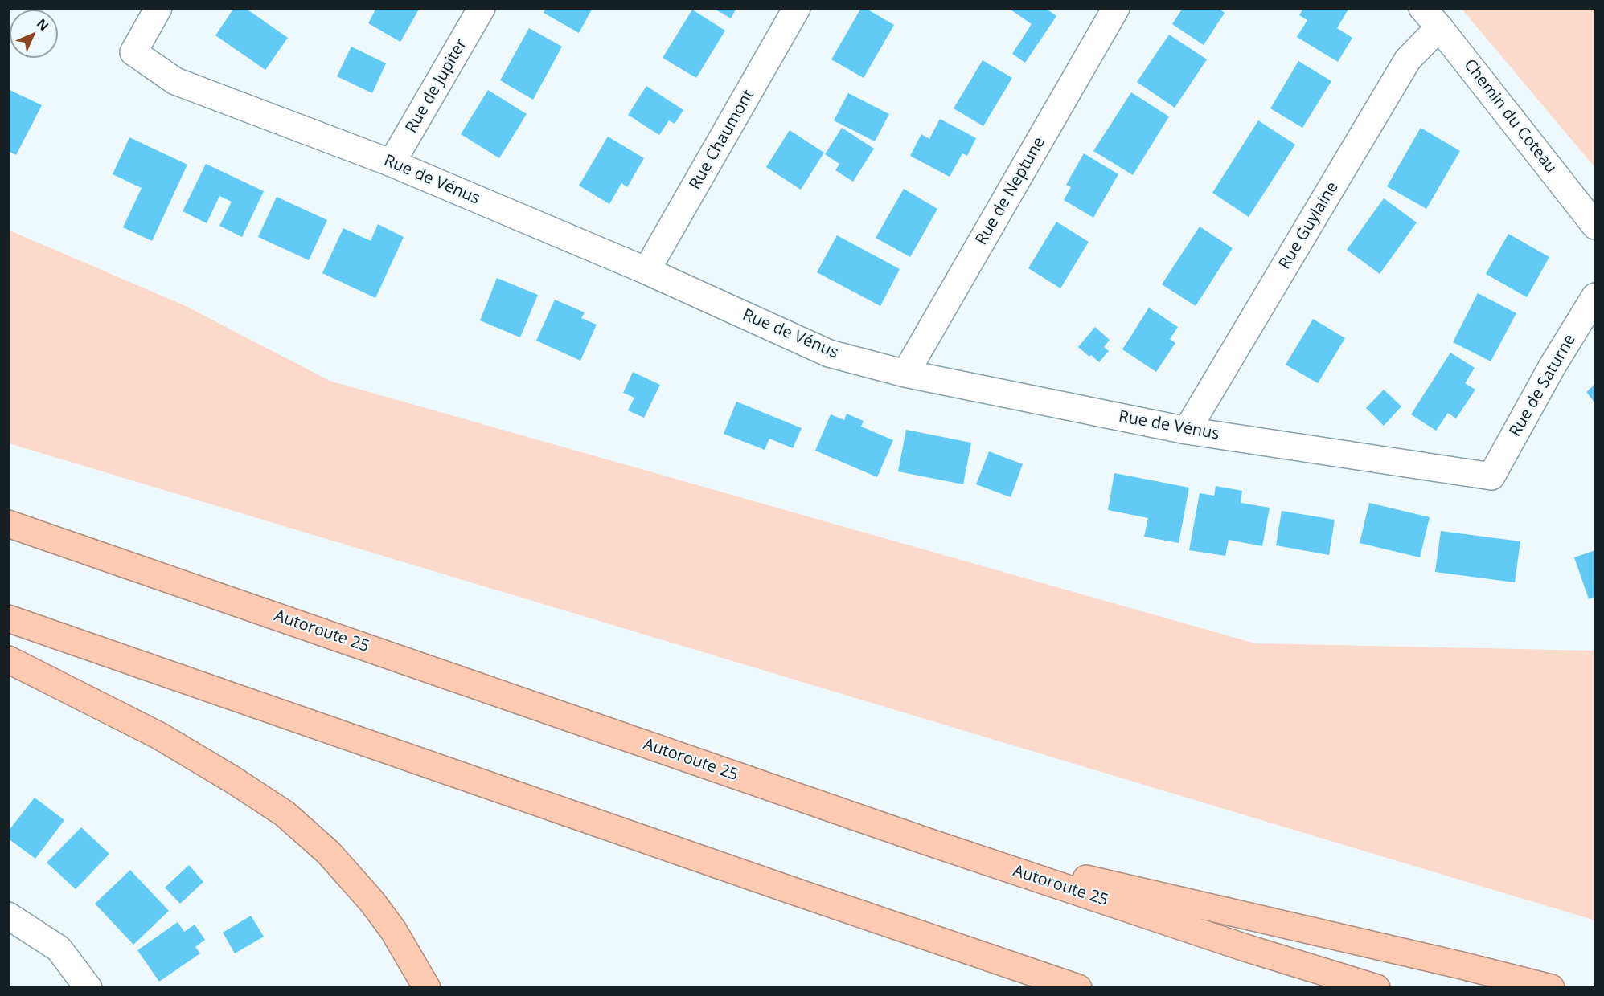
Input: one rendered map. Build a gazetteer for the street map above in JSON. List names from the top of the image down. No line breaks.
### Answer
{"streets":{"highway":["Autoroute 25"],"street":["Rue de Jupiter","Chemin du Coteau","Rue Chaumont","Rue de Vénus","Rue de Neptune","Rue Guylaine","Rue de Saturne"]},"crossings":[["Rue de Jupiter","Rue de Vénus"],["Chemin du Coteau","Rue Guylaine"],["Rue Chaumont","Rue de Vénus"],["Rue de Vénus","Rue de Neptune"],["Rue de Vénus","Rue Guylaine"],["Rue de Vénus","Rue de Saturne"]],"north":"top right"}
